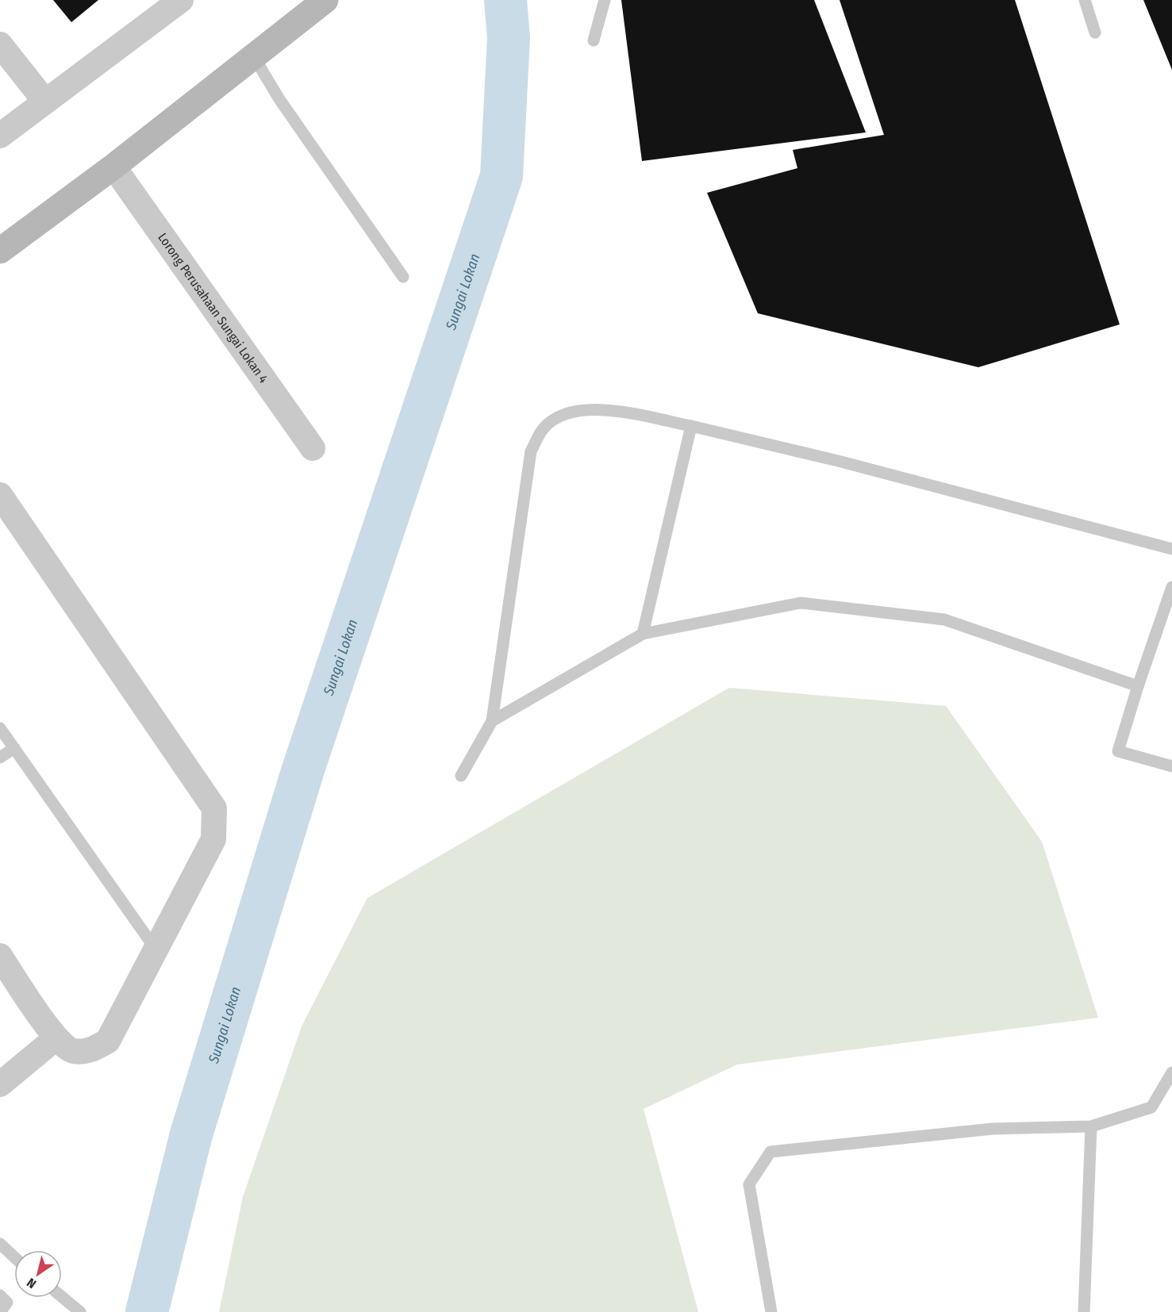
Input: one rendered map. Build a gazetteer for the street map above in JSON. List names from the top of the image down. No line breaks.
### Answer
{"streets":{"street":["Lorong Perusahaan Sungai Lokan 4"]},"water":["Sungai Lokan"],"north":"bottom left"}
